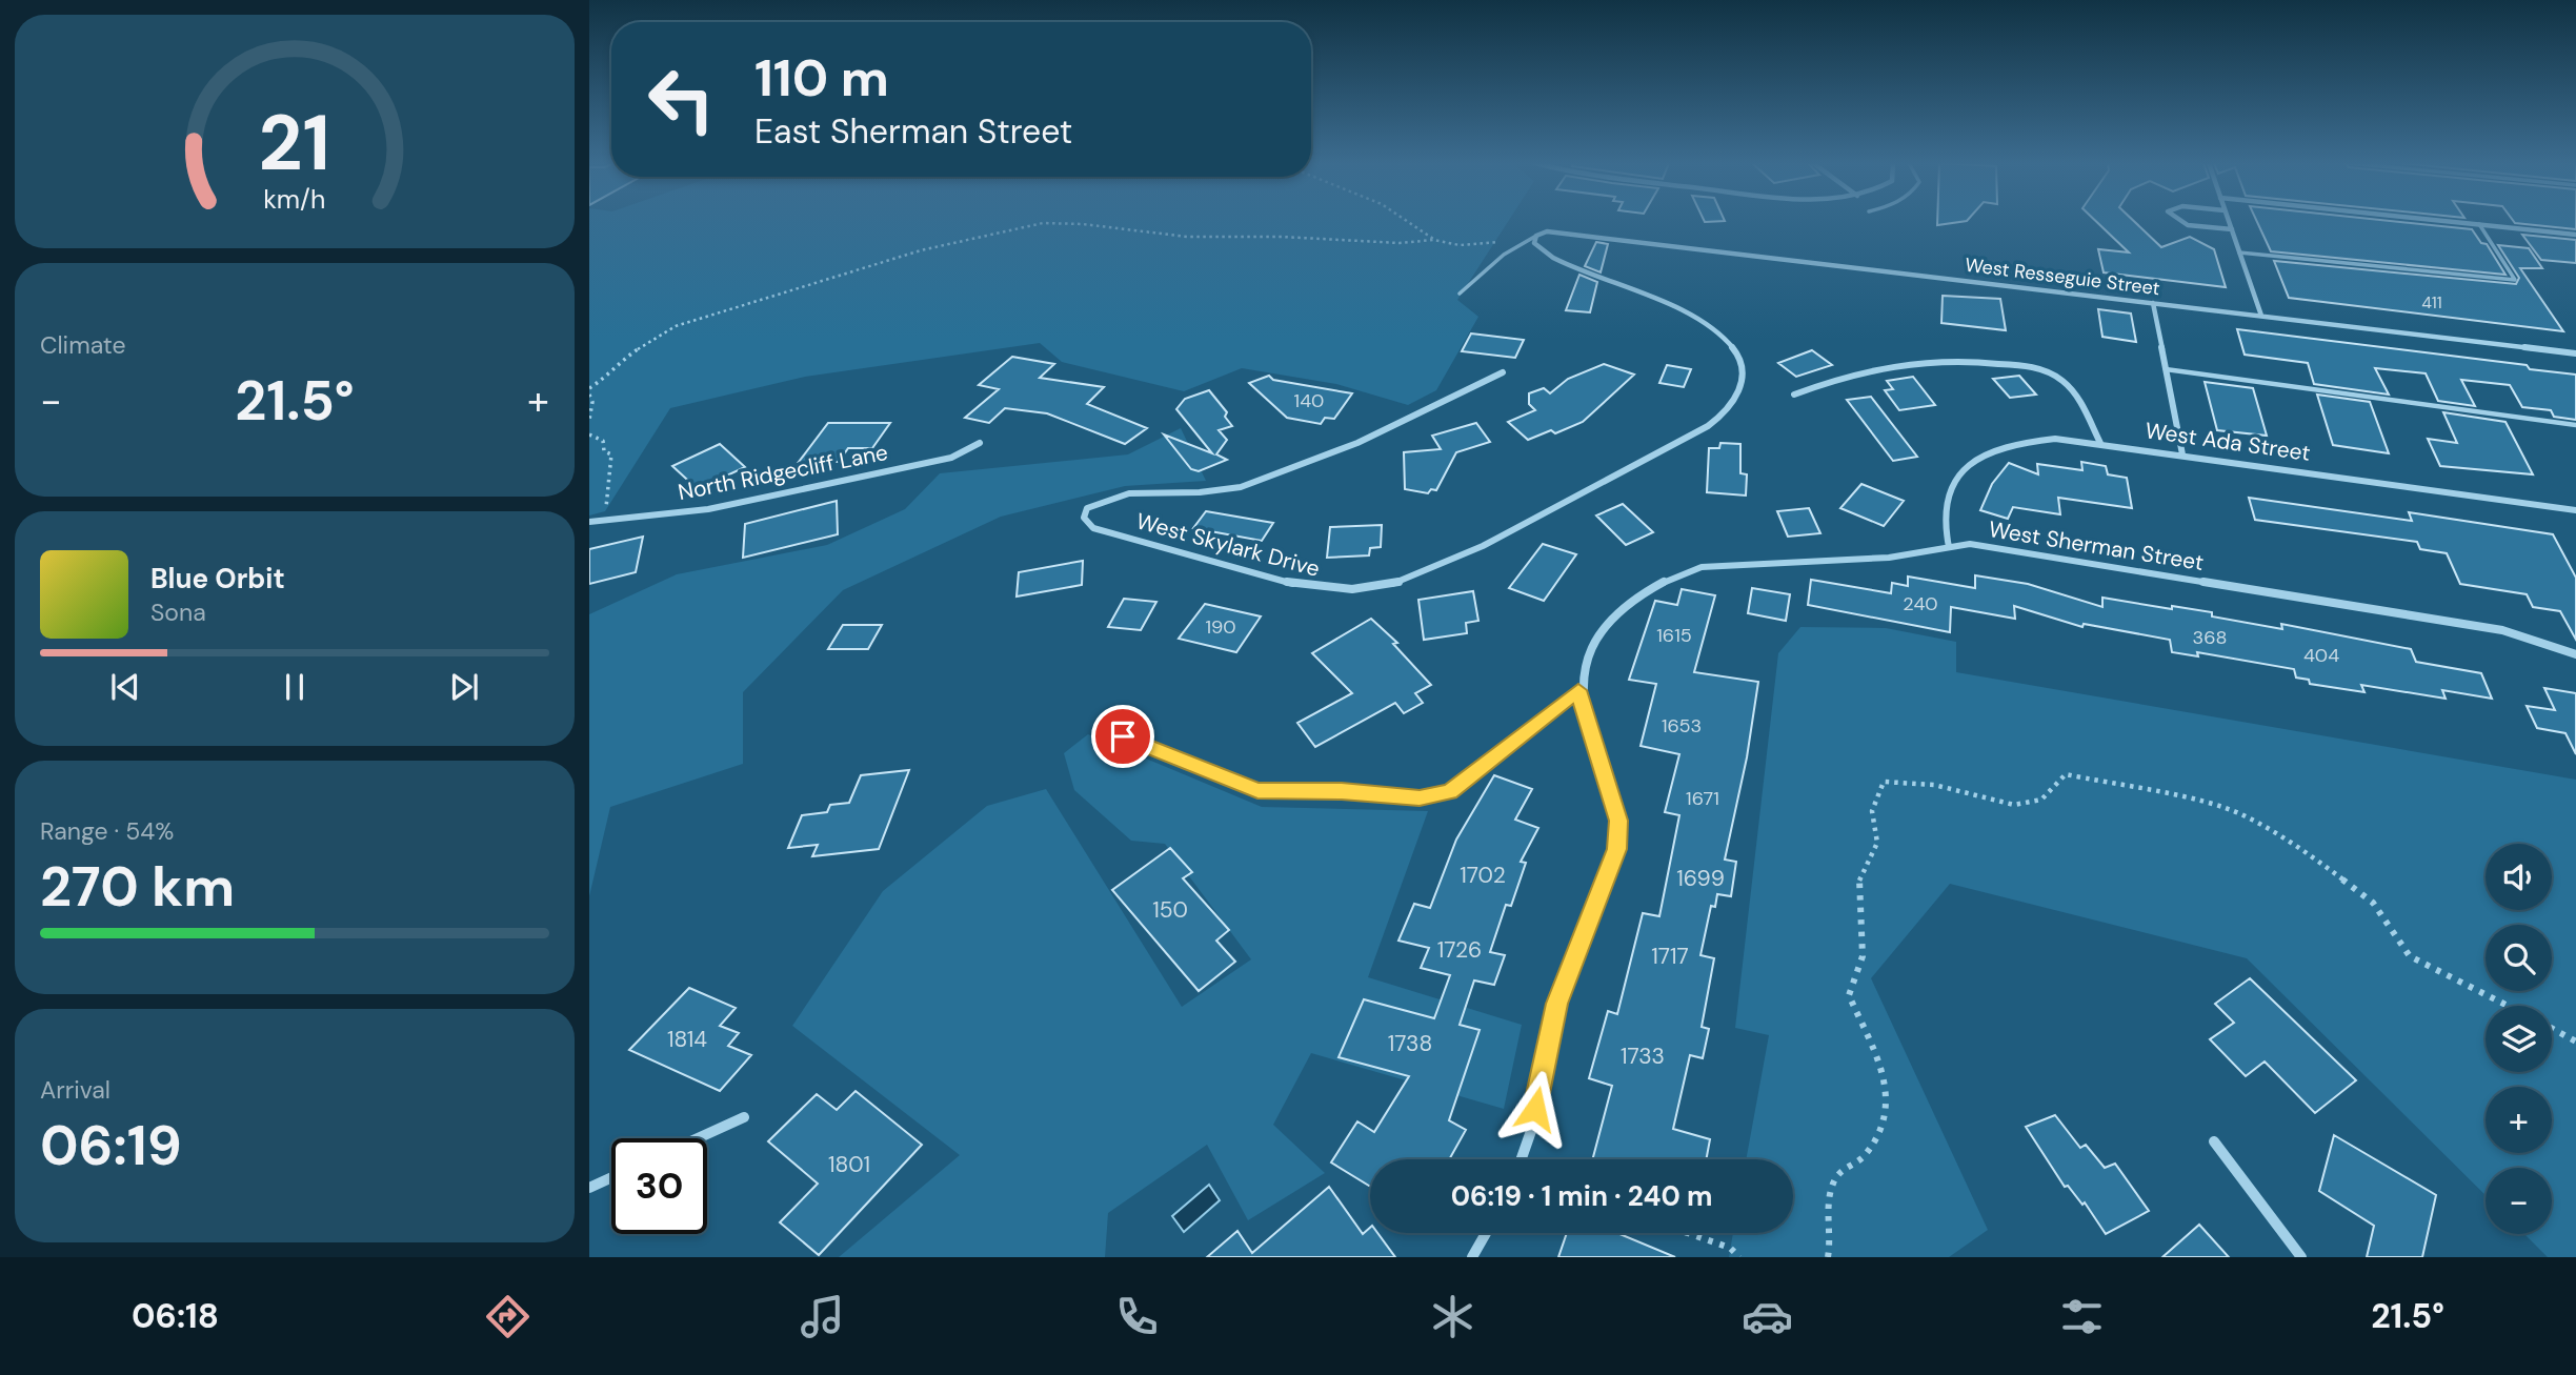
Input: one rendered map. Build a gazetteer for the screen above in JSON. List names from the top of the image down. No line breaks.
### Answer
{"streets":{"street":["West Resseguie Street","West Ada Street","North Ridgecliff Lane","West Skylark Drive","West Sherman Street"]},"crossings":[["West Resseguie Street","West Skylark Drive"],["West Ada Street","West Sherman Street"]],"house_numbers":["411","140","240","190","1615","368","404","1653","1671","1702","1699","150","1726","1717","1814","1738","1733","1801"],"page":{"turn":["110 m","East Sherman Street"],"tile":["Climate",["Range · 54%","270 km"],["Arrival","06:19"]],"heat":["−","21.5°","+"],"song":["Blue Orbit","Sona"],"map_buttons":["+","−"],"limit":"30","trip":"06:19 · 1 min · 240 m","tabs":["06:18","21.5°"],"gauge":["21","km/h"]}}
